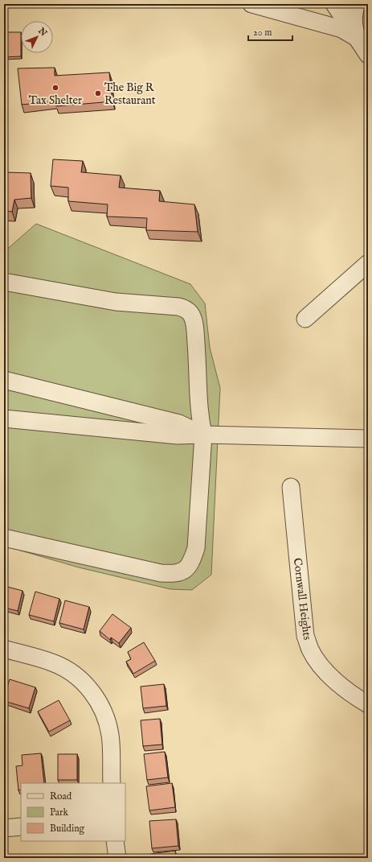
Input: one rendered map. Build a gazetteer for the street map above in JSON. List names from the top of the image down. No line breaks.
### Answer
{"streets":{"street":["Cornwall Heights"]},"places":["Tax Shelter","The Big R Restaurant"],"legend":["Road","Park","Building"],"scale_bar":"20 m","north":"top right"}
